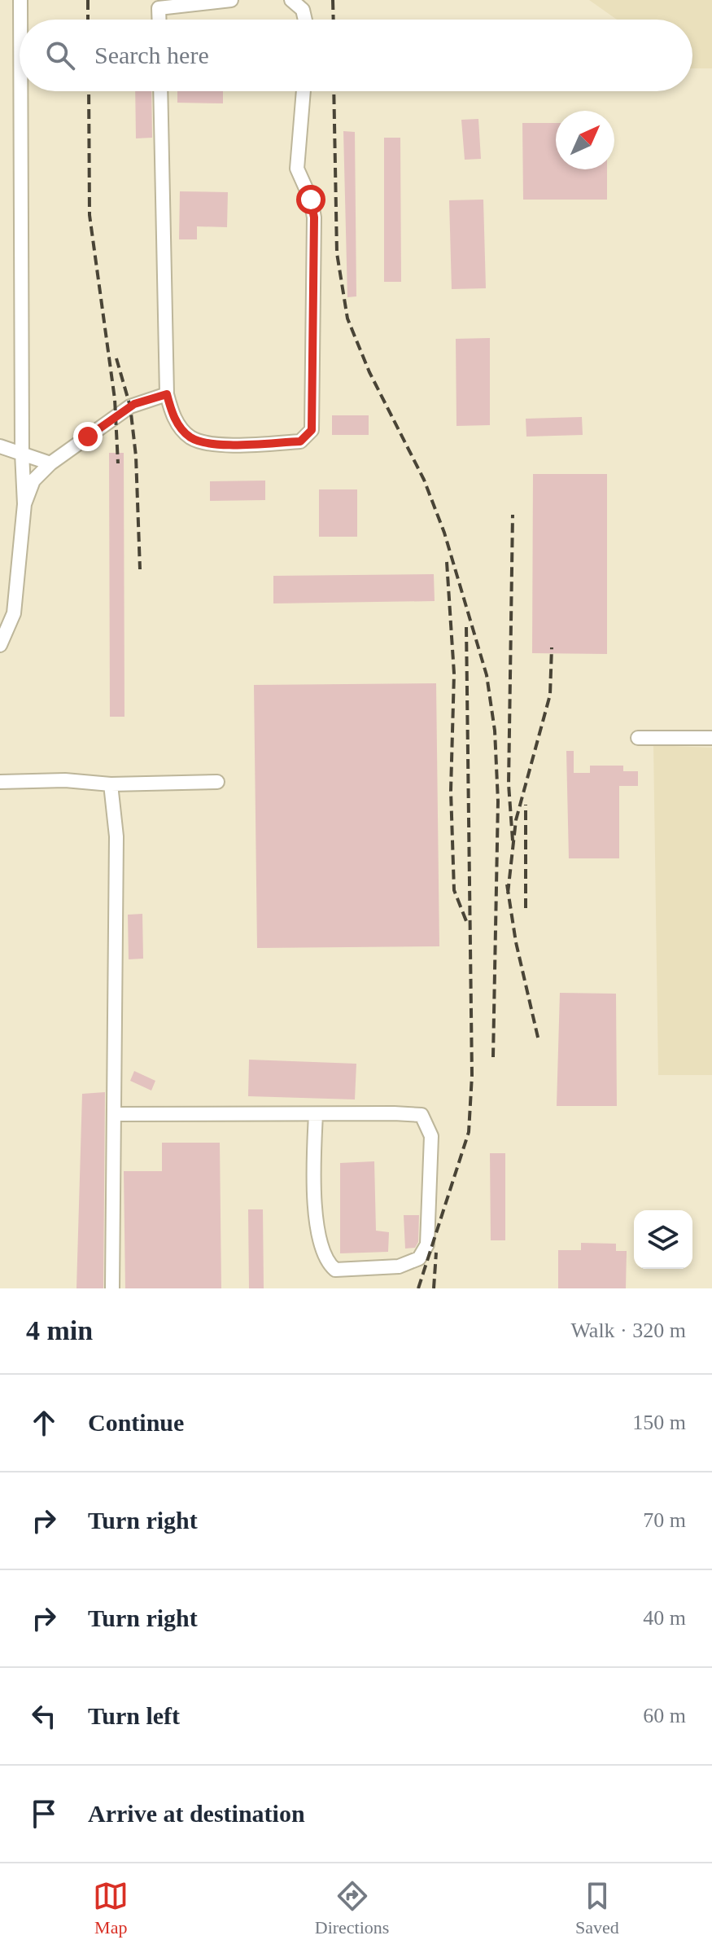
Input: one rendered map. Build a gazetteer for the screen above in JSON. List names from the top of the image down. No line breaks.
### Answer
{"north":"top right","page":{"search":"Search here","heading":["4 min","Walk · 320 m"],"list":[["Continue","150 m"],["Turn right","70 m"],["Turn right","40 m"],["Turn left","60 m"],"Arrive at destination"],"nav":["Map","Directions","Saved"]}}
